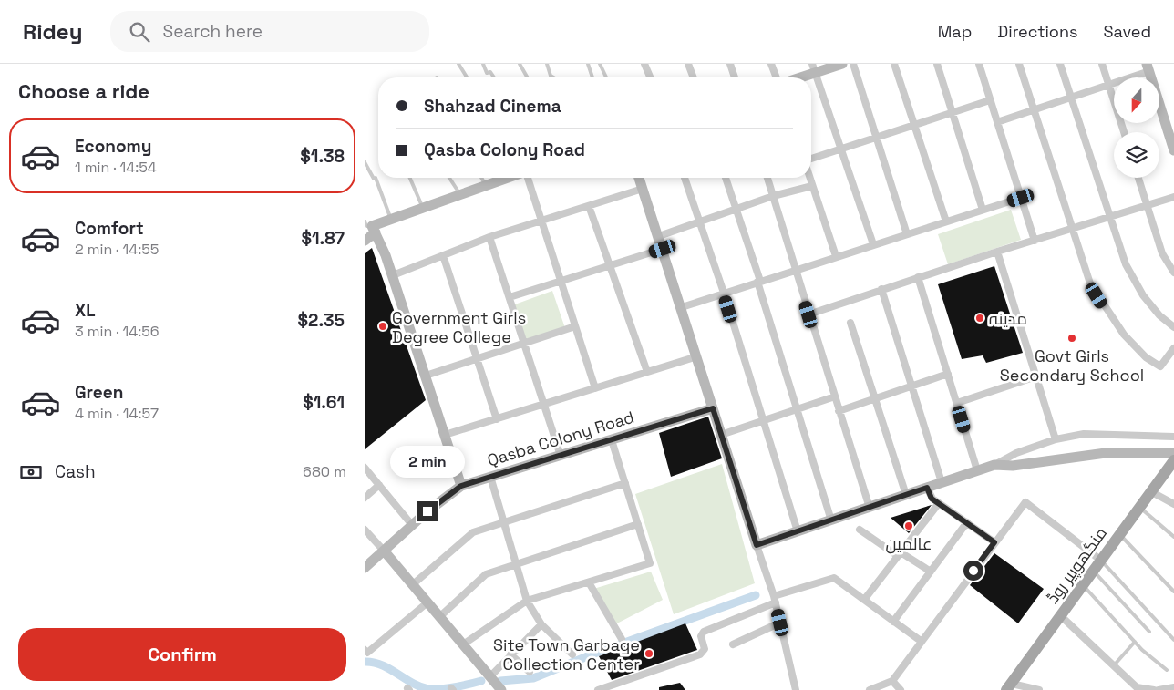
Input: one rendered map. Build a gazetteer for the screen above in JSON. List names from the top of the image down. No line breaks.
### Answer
{"streets":{"main road":["منگھوپیر روڈ"],"street":["Qasba Colony Road"]},"places":["مدینہ","Government Girls Degree College","Govt Girls Secondary School","عالمین","Site Town Garbage Collection Center"],"north":"bottom","page":{"header":"Ridey","search":"Search here","nav":["Map","Directions","Saved"],"heading":"Choose a ride","banner":["Shahzad Cinema","Qasba Colony Road"],"list":[{"name":"Economy","note":"1 min · 14:54","value":"$1.38"},{"name":"Comfort","note":"2 min · 14:55","value":"$1.87"},{"name":"XL","note":"3 min · 14:56","value":"$2.35"},{"name":"Green","note":"4 min · 14:57","value":"$1.61"}],"bubble":"2 min","pay":["Cash","680 m"],"buttons":"Confirm"}}
